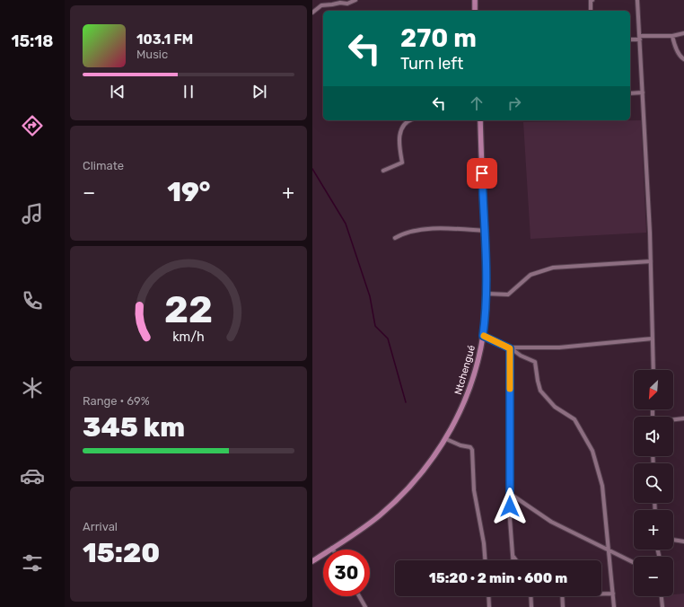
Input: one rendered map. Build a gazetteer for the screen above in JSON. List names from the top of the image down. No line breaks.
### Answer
{"streets":{"main road":["Ntchengué"]},"north":"bottom left","page":{"tabs":"15:18","turn":["270 m","Turn left"],"song":["103.1 FM","Music"],"tile":["Climate",["Range · 69%","345 km"],["Arrival","15:20"]],"heat":["−","19°","+"],"map_buttons":["+","−"],"limit":"30","trip":"15:20 · 2 min · 600 m","gauge":["22","km/h"]}}
